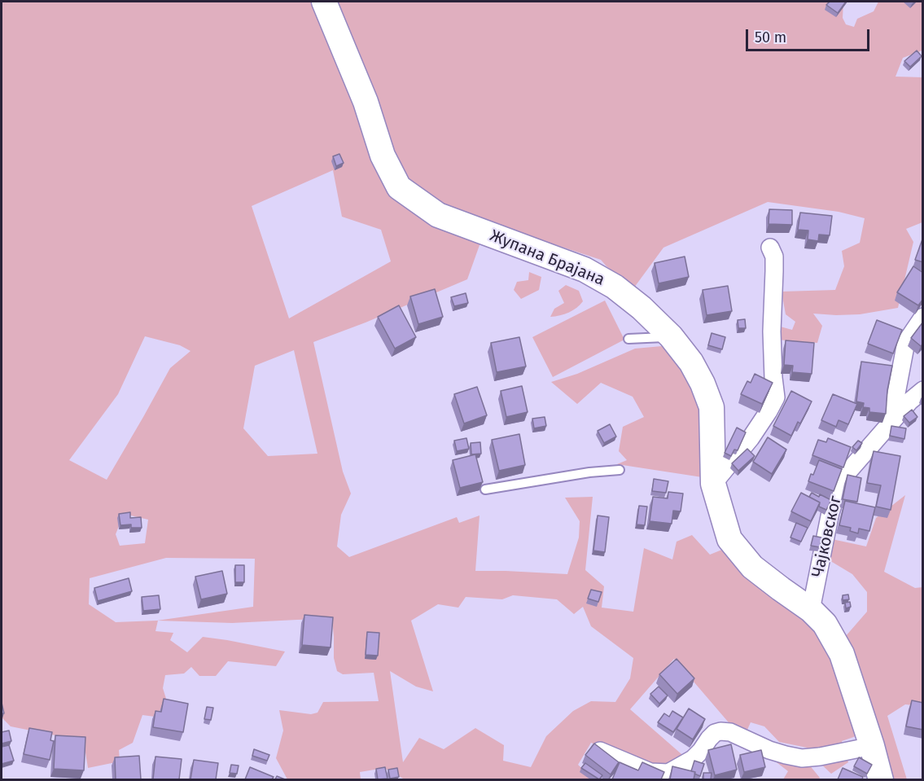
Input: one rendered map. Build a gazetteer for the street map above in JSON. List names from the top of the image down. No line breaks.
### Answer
{"streets":{"street":["Жупана Брајана","Чајковског"]},"crossings":[["Жупана Брајана","Чајковског"]],"scale_bar":"50 m"}
